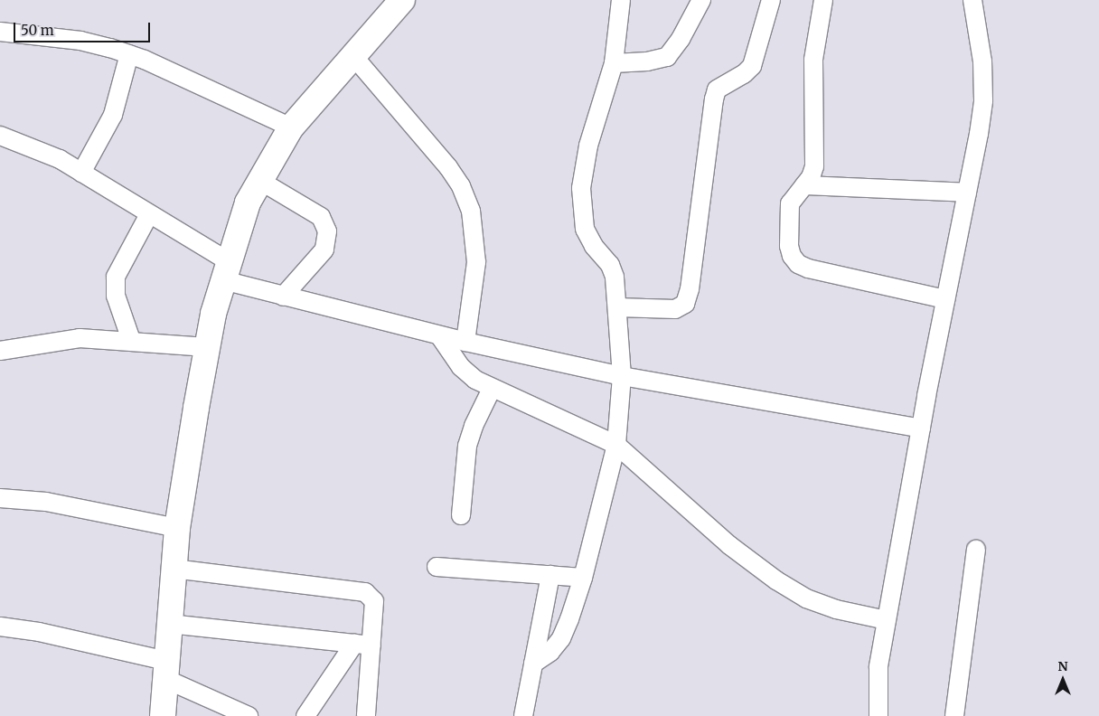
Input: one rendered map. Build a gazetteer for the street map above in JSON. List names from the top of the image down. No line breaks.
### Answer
{"scale_bar":"50 m","north":"top"}
